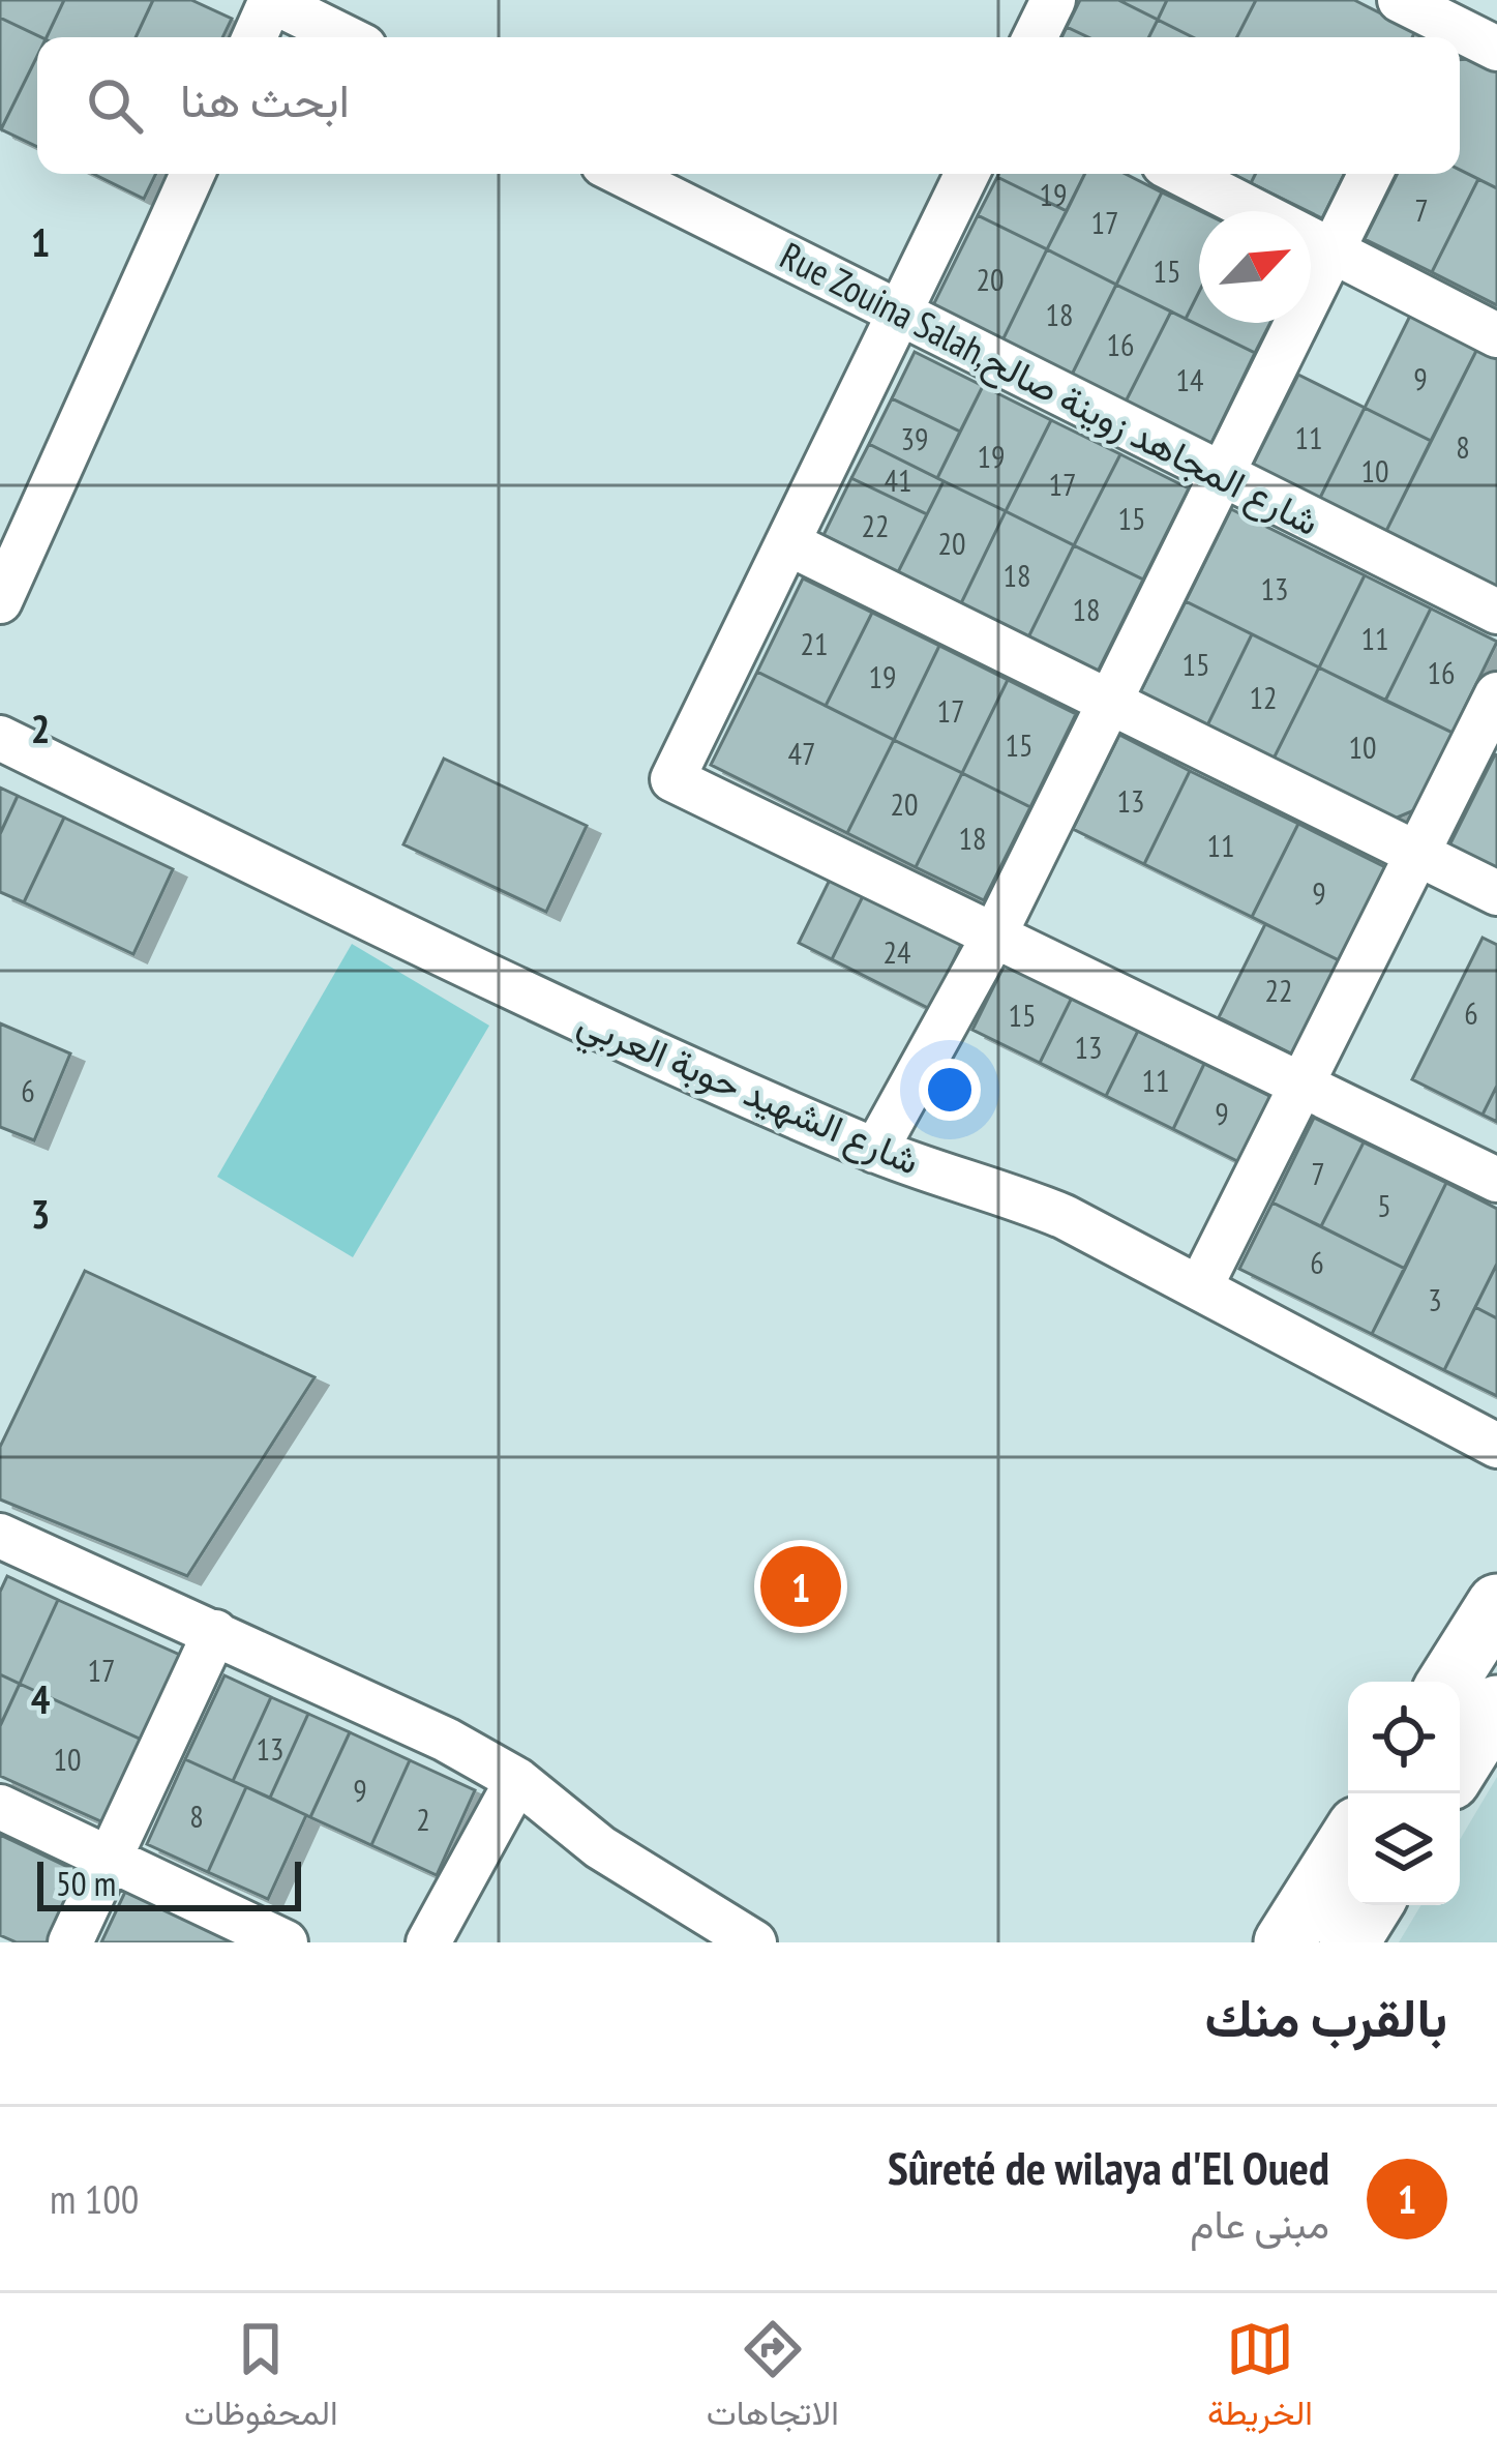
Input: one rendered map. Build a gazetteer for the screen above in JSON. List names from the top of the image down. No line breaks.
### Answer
{"streets":{"street":["Rue Zouina Salah,شارع المجاهد زوينة صالح","شارع الشهيد حوبة العربي"]},"house_numbers":["19","7","17","15","20","18","16","9","14","11","39","8","19","10","41","17","15","22","20","18","13","18","11","21","15","16","19","12","17","15","10","47","13","20","18","11","9","24","22","6","15","13","11","6","9","7","5","6","3","17","13","10","9","8","2"],"scale_bar":"50 m","north":"top right","page":{"search":"ابحث هنا","pins":"1","scale":"50 m","heading":"بالقرب منك","list":[{"mark":"1","name":"Sûreté de wilaya d'El Oued","note":"مبنى عام","value":"100 m"}],"nav":["الخريطة","الاتجاهات","المحفوظات"]},"grid":{"rows":["1","2","3","4"]}}
